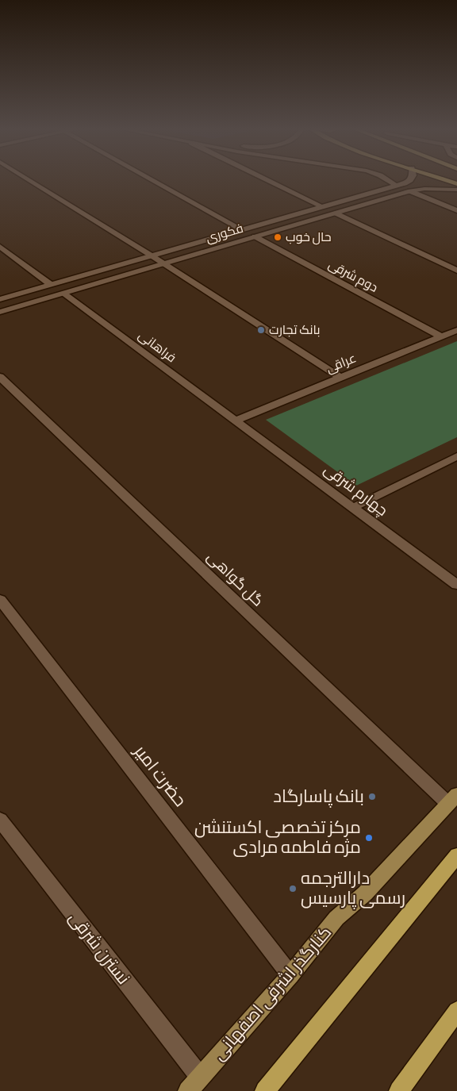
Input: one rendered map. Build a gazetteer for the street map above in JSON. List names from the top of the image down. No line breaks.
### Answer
{"streets":{"main road":["کنارگذر اشرفی اصفهانی"],"street":["فکوری","دوم شرقی","فراهانی","عراقی","چهارم شرقی","گل گواهی","حضرت امیر","نسترن شرقی"]},"crossings":[["فکوری","دوم شرقی"],["فکوری","فراهانی"],["دوم شرقی","عراقی"],["فراهانی","عراقی"],["فراهانی","چهارم شرقی"],["عراقی","چهارم شرقی"],["گل گواهی","کنارگذر اشرفی اصفهانی"],["حضرت امیر","کنارگذر اشرفی اصفهانی"],["نسترن شرقی","کنارگذر اشرفی اصفهانی"]],"places":["حال خوب","بانک تجارت","بانک پاسارگاد","مرکز تخصصی اکستنشن مژه فاطمه مرادی","دارالترجمه رسمی پارسیس"]}
